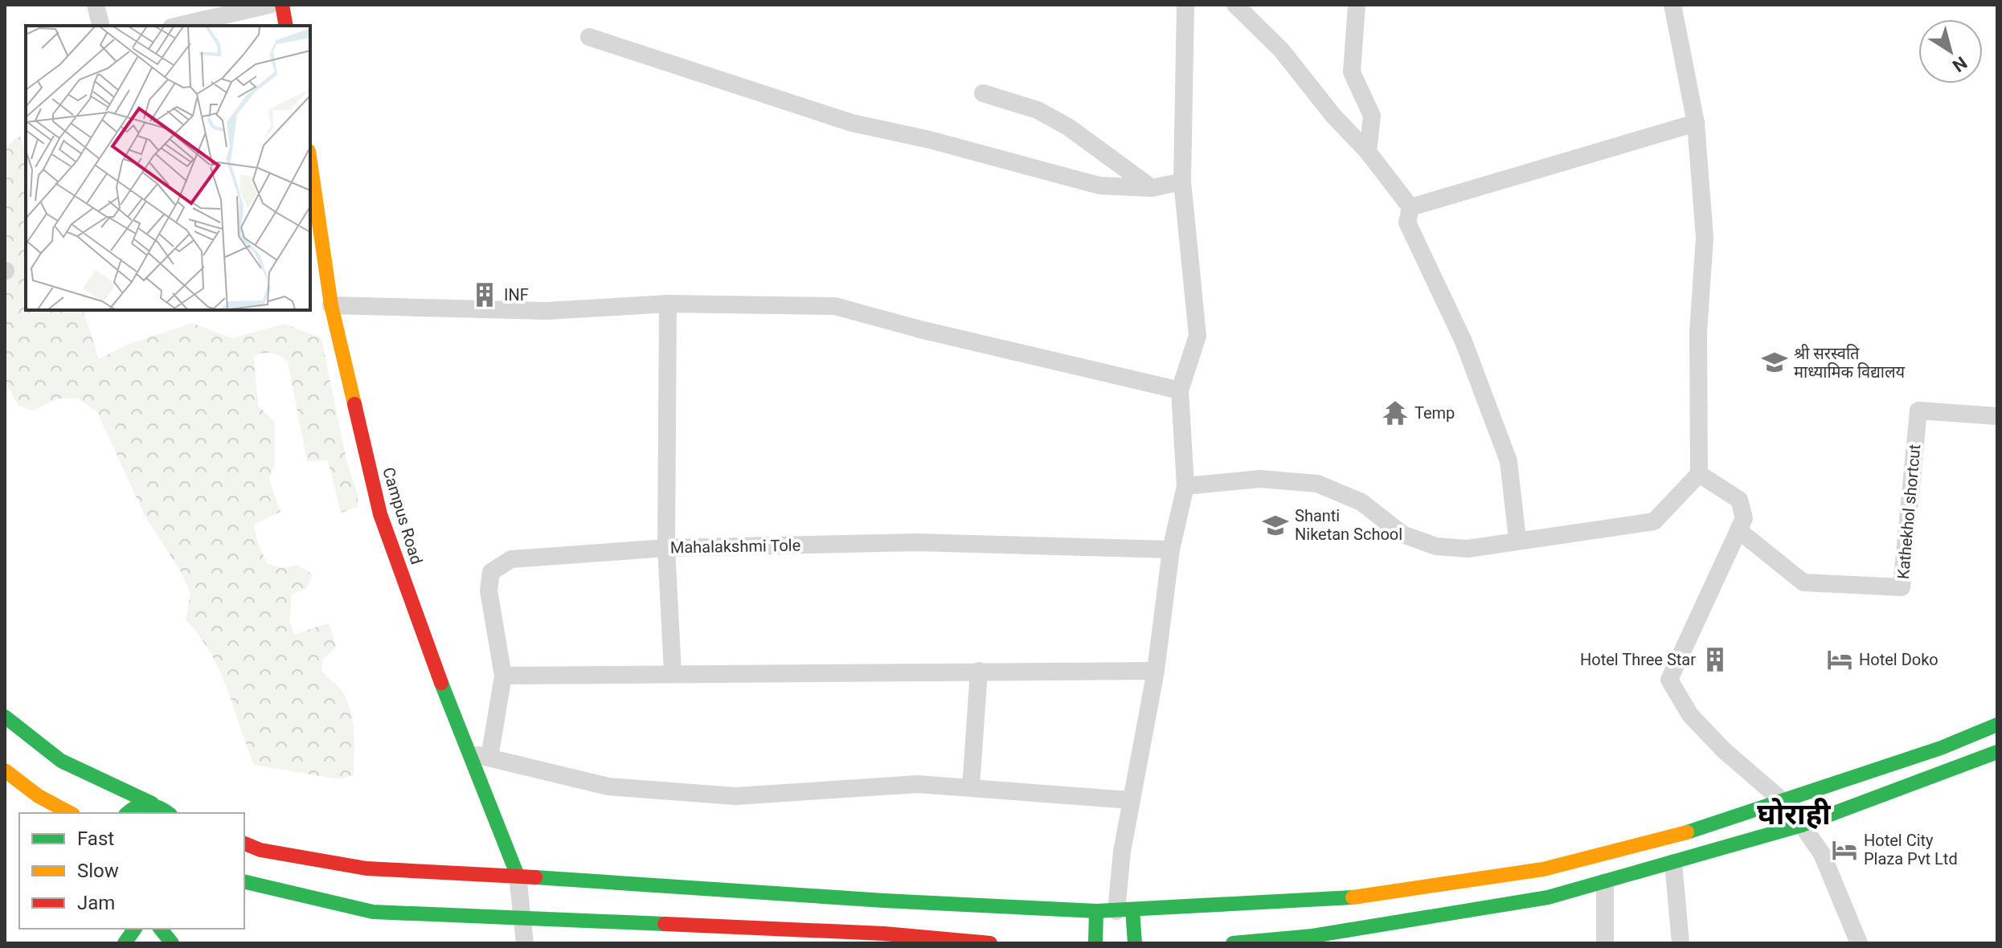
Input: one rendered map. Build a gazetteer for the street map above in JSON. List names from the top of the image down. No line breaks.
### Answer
{"streets":{"main road":["Campus Road"],"street":["Kathekhol shortcut","Mahalakshmi Tole"]},"districts":["घोराही"],"places":{"building":["INF","Hotel Three Star"],"school or university":["श्री सरस्वति माध्यामिक विद्यालय","Shanti Niketan School"],"temple":["Temp"],"hotel":["Hotel Doko","Hotel City Plaza Pvt Ltd"]},"legend":["Fast","Slow","Jam"],"north":"bottom right"}
